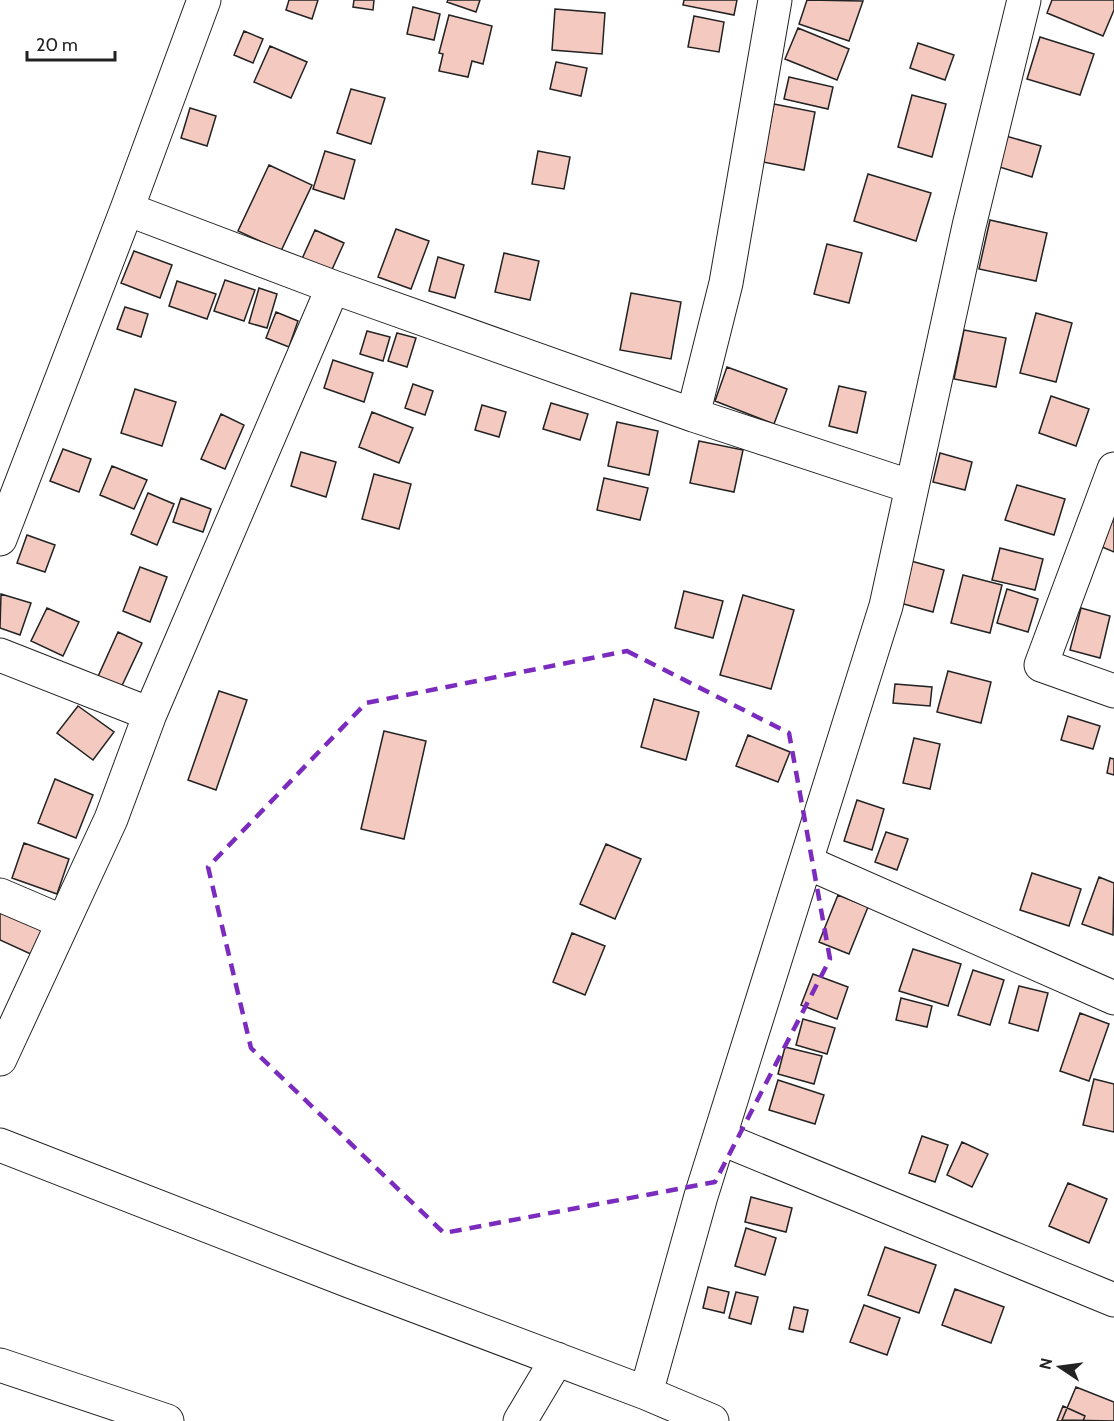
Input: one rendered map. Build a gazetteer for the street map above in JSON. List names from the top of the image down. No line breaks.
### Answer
{"scale_bar":"20 m","north":"left"}
